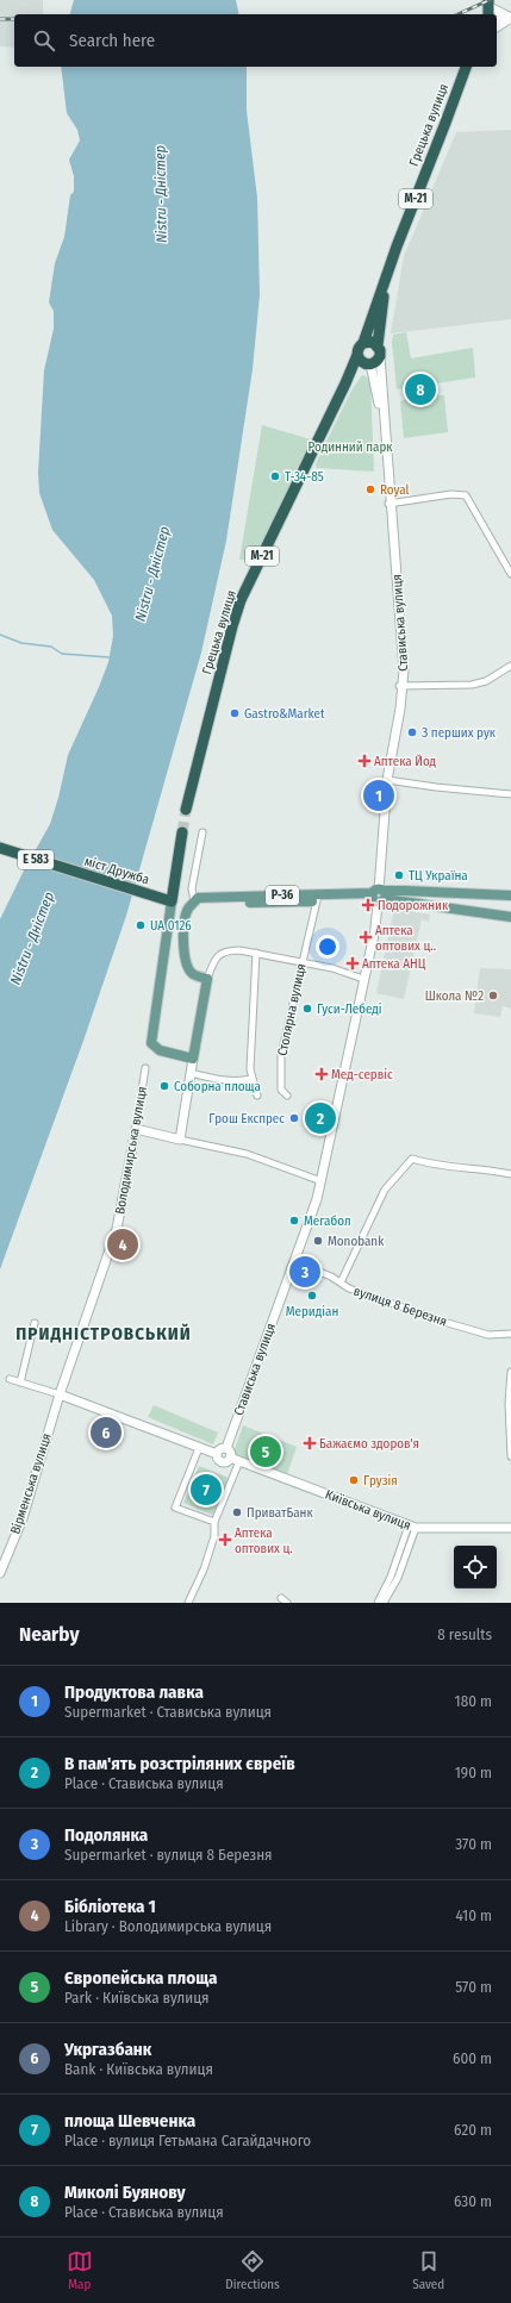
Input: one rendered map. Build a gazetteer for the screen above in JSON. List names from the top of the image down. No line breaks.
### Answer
{"streets":{"highway":["Грецька вулиця","М-21","E 583","міст Дружба"],"main road":["Стависька вулиця","Р-36","Володимирська вулиця","Вірменська вулиця","Київська вулиця"],"street":["Столярна вулиця","вулиця 8 Березня"]},"crossings":[["Грецька вулиця","М-21"],["Грецька вулиця","Стависька вулиця"],["М-21","Стависька вулиця"],["Стависька вулиця","Р-36"],["Стависька вулиця","вулиця 8 Березня"],["Стависька вулиця","Київська вулиця"],["Р-36","Столярна вулиця"],["Володимирська вулиця","Вірменська вулиця"]],"districts":["ПРИДНІСТРОВСЬКИЙ"],"water":["Nistru - Дністер"],"parks":["Родинний парк"],"places":{"other":["Т-34-85","Royal","Gastro&Market","З перших рук","ТЦ Україна","UA 0126","Школа №2","Гуси-Лебеді","Соборна площа","Грош Експрес","Мегабол","Monobank","Меридіан","Грузія","ПриватБанк"],"health":["Аптека Йод","Подорожник","Аптека оптових ц..","Аптека АНЦ","Мед-cервіс","Бажаємо здоров'я","Аптека оптових ц."]},"page":{"search":"Search here","pins":["8","1","2","4","3","6","5","7"],"heading":["Nearby","8 results"],"list":[{"mark":"1","name":"Продуктова лавка","note":"Supermarket · Стависька вулиця","value":"180 m"},{"mark":"2","name":"В пам'ять розстріляних євреїв","note":"Place · Стависька вулиця","value":"190 m"},{"mark":"3","name":"Подолянка","note":"Supermarket · вулиця 8 Березня","value":"370 m"},{"mark":"4","name":"Бібліотека 1","note":"Library · Володимирська вулиця","value":"410 m"},{"mark":"5","name":"Європейська площа","note":"Park · Київська вулиця","value":"570 m"},{"mark":"6","name":"Укргазбанк","note":"Bank · Київська вулиця","value":"600 m"},{"mark":"7","name":"площа Шевченка","note":"Place · вулиця Гетьмана Сагайдачного","value":"620 m"},{"mark":"8","name":"Миколі Буянову","note":"Place · Стависька вулиця","value":"630 m"}],"nav":["Map","Directions","Saved"]}}
